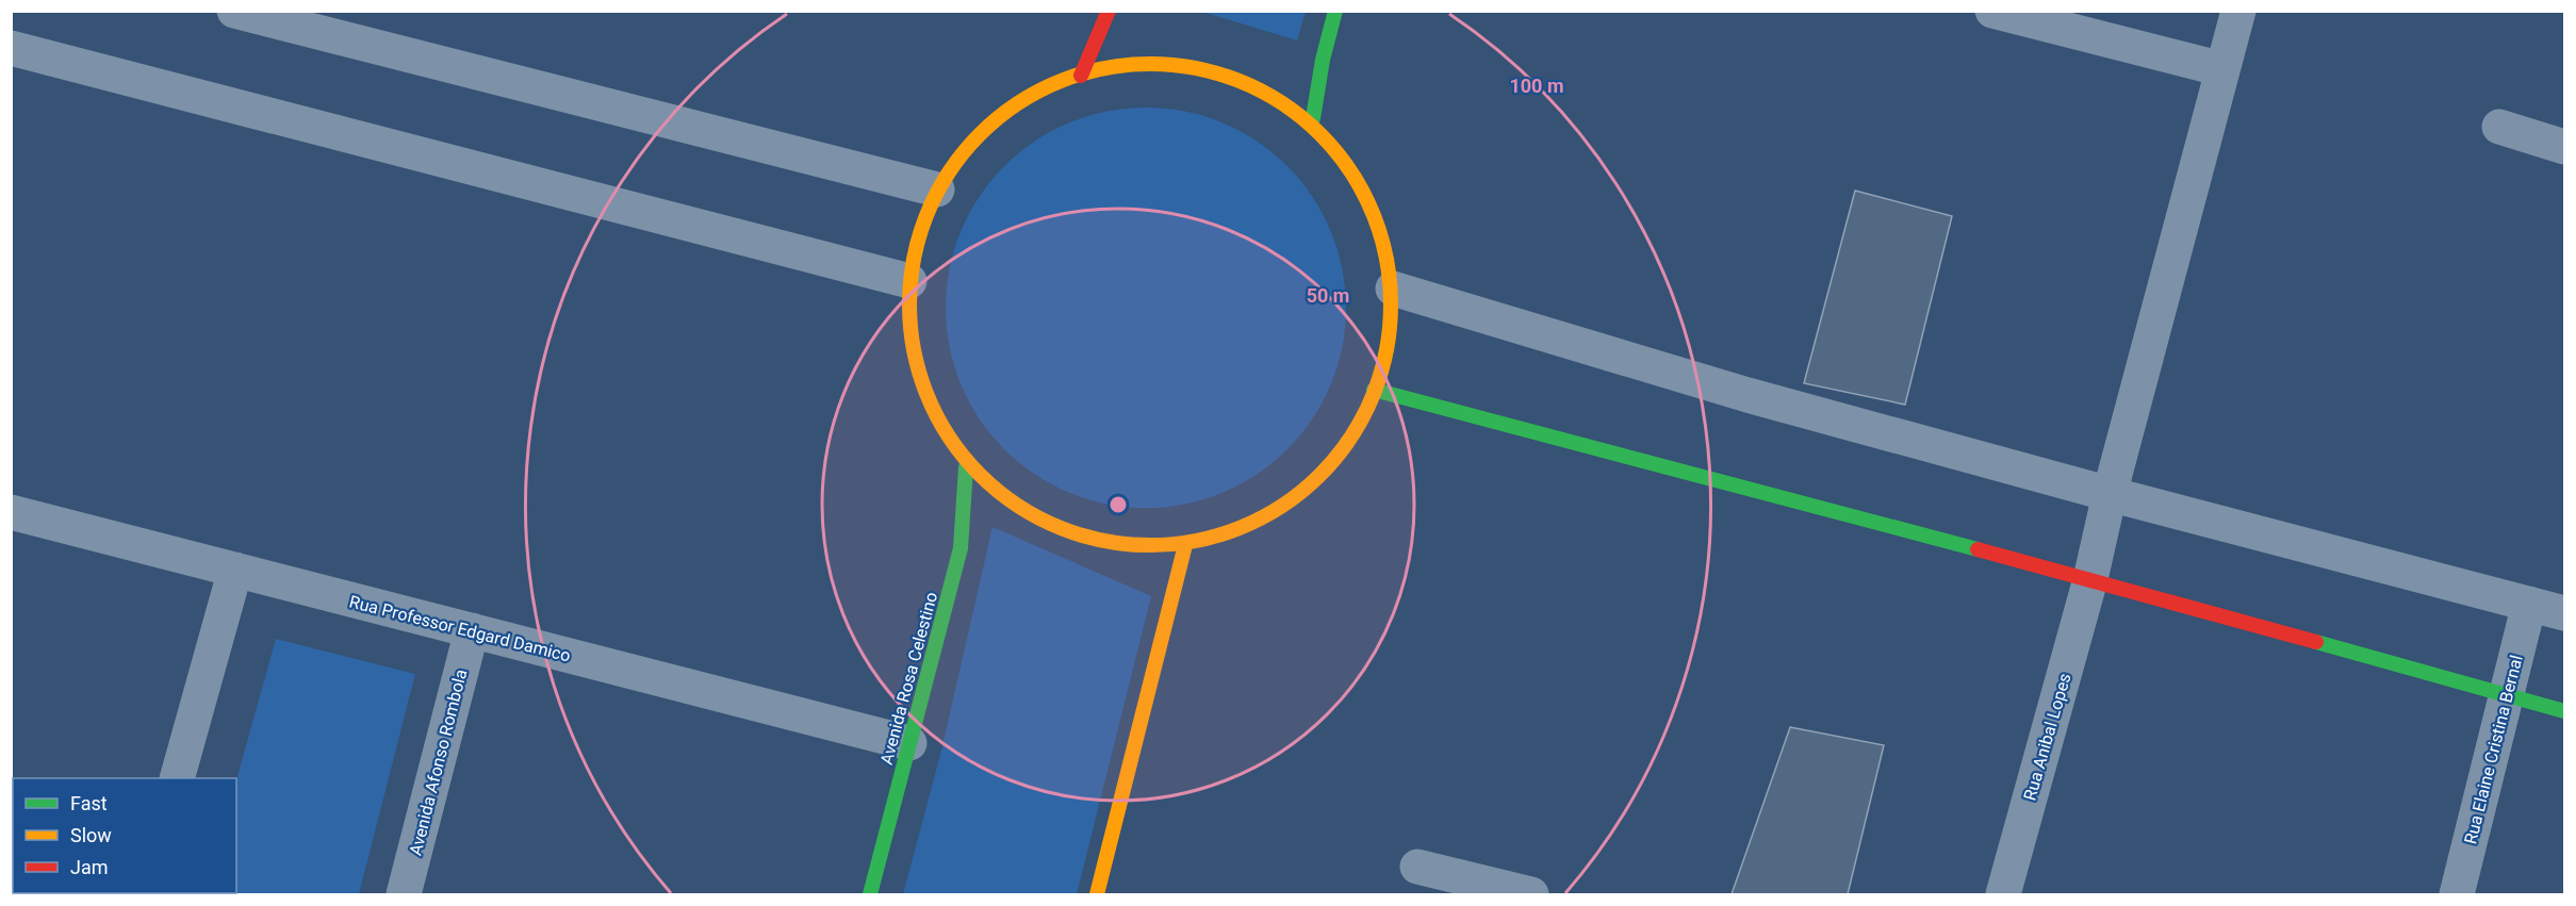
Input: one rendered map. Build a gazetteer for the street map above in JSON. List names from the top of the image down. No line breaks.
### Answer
{"streets":{"street":["Rua Professor Edgard Damico","Avenida Rosa Celestino","Rua Anibal Lopes","Rua Elaine Cristina Bernal","Avenida Afonso Rombola"]},"crossings":[["Rua Professor Edgard Damico","Avenida Rosa Celestino"],["Rua Professor Edgard Damico","Avenida Afonso Rombola"]],"legend":["Fast","Slow","Jam"],"rings":["100 m","50 m"]}
